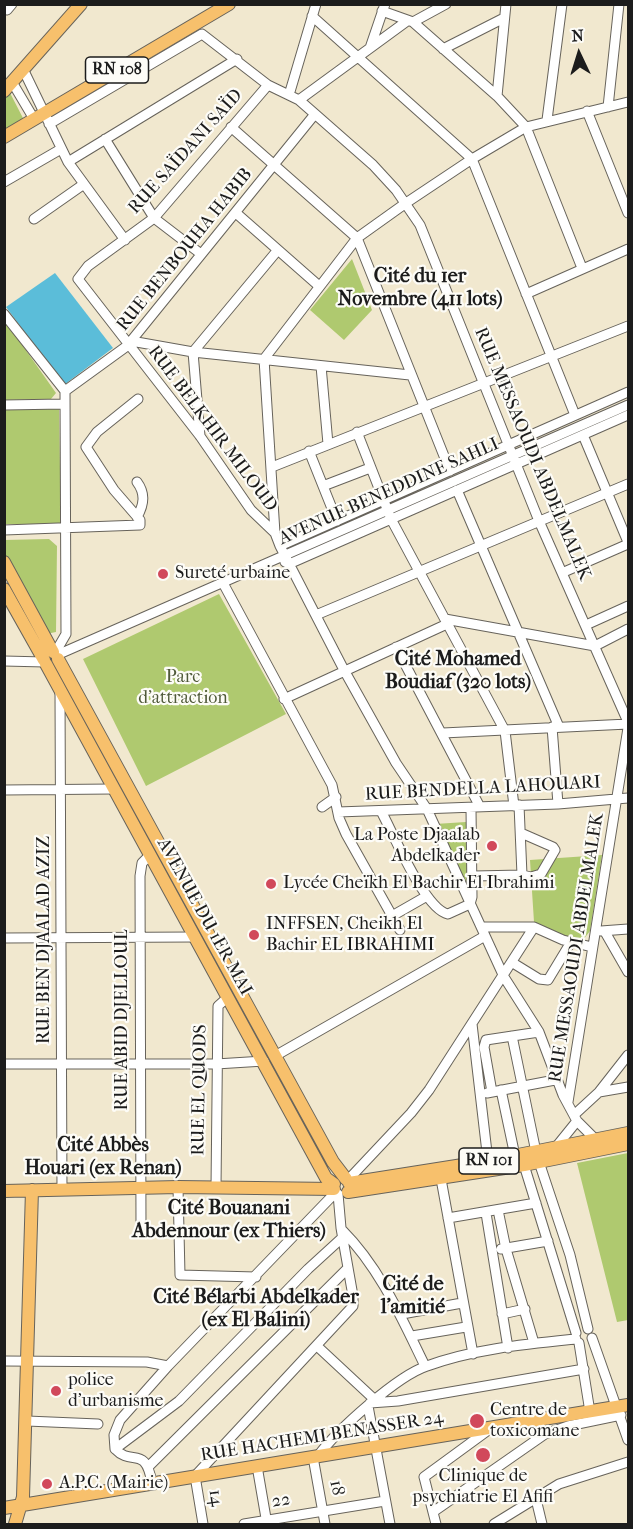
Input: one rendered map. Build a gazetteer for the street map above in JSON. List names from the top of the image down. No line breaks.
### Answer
{"streets":{"main road":["RN 108","AVENUE DU 1ER MAI","RN 101","RUE HACHEMI BENASSER 24"],"street":["RUE SAÏDANI SAÏD","RUE BENBOUHA HABIB","RUE BELKHIR MILOUD","RUE MESSAOUDI ABDELMALEK","AVENUE BENEDDINE SAHLI","RUE BENDELLA LAHOUARI","RUE BEN DJAALAD AZIZ","RUE ABID DJELLOUL","RUE EL QUODS","18","14","22"]},"crossings":[["RN 108","RUE MESSAOUDI ABDELMALEK"],["RUE SAÏDANI SAÏD","RUE BELKHIR MILOUD"],["RUE SAÏDANI SAÏD","RUE MESSAOUDI ABDELMALEK"],["RUE BENBOUHA HABIB","RUE BELKHIR MILOUD"],["RUE BENBOUHA HABIB","RUE MESSAOUDI ABDELMALEK"],["RUE MESSAOUDI ABDELMALEK","AVENUE BENEDDINE SAHLI"],["RUE MESSAOUDI ABDELMALEK","RUE BENDELLA LAHOUARI"],["AVENUE DU 1ER MAI","RUE BEN DJAALAD AZIZ"],["AVENUE DU 1ER MAI","RUE ABID DJELLOUL"],["AVENUE DU 1ER MAI","RUE EL QUODS"],["AVENUE DU 1ER MAI","RN 101"],["RUE BEN DJAALAD AZIZ","RN 101"],["RUE ABID DJELLOUL","RN 101"],["RUE EL QUODS","RN 101"],["RUE HACHEMI BENASSER 24","18"],["RUE HACHEMI BENASSER 24","14"],["18","22"]],"districts":["Cité du 1er Novembre (411 lots)","Cité Mohamed Boudiaf (320 lots)","Cité Abbès Houari (ex Renan)","Cité Bouanani Abdennour (ex Thiers)","Cité de l'amitié","Cité Bélarbi Abdelkader (ex El Balini)"],"parks":["Parc d'attraction"],"places":["Sureté urbaine","La Poste Djaalab Abdelkader","Lycée Cheïkh El Bachir El Ibrahimi","INFFSEN, Cheikh El Bachir EL IBRAHIMI","police d'urbanisme","Centre de toxicomane","Clinique de psychiatrie El Afifi","A.P.C. (Mairie)"],"north":"top"}
